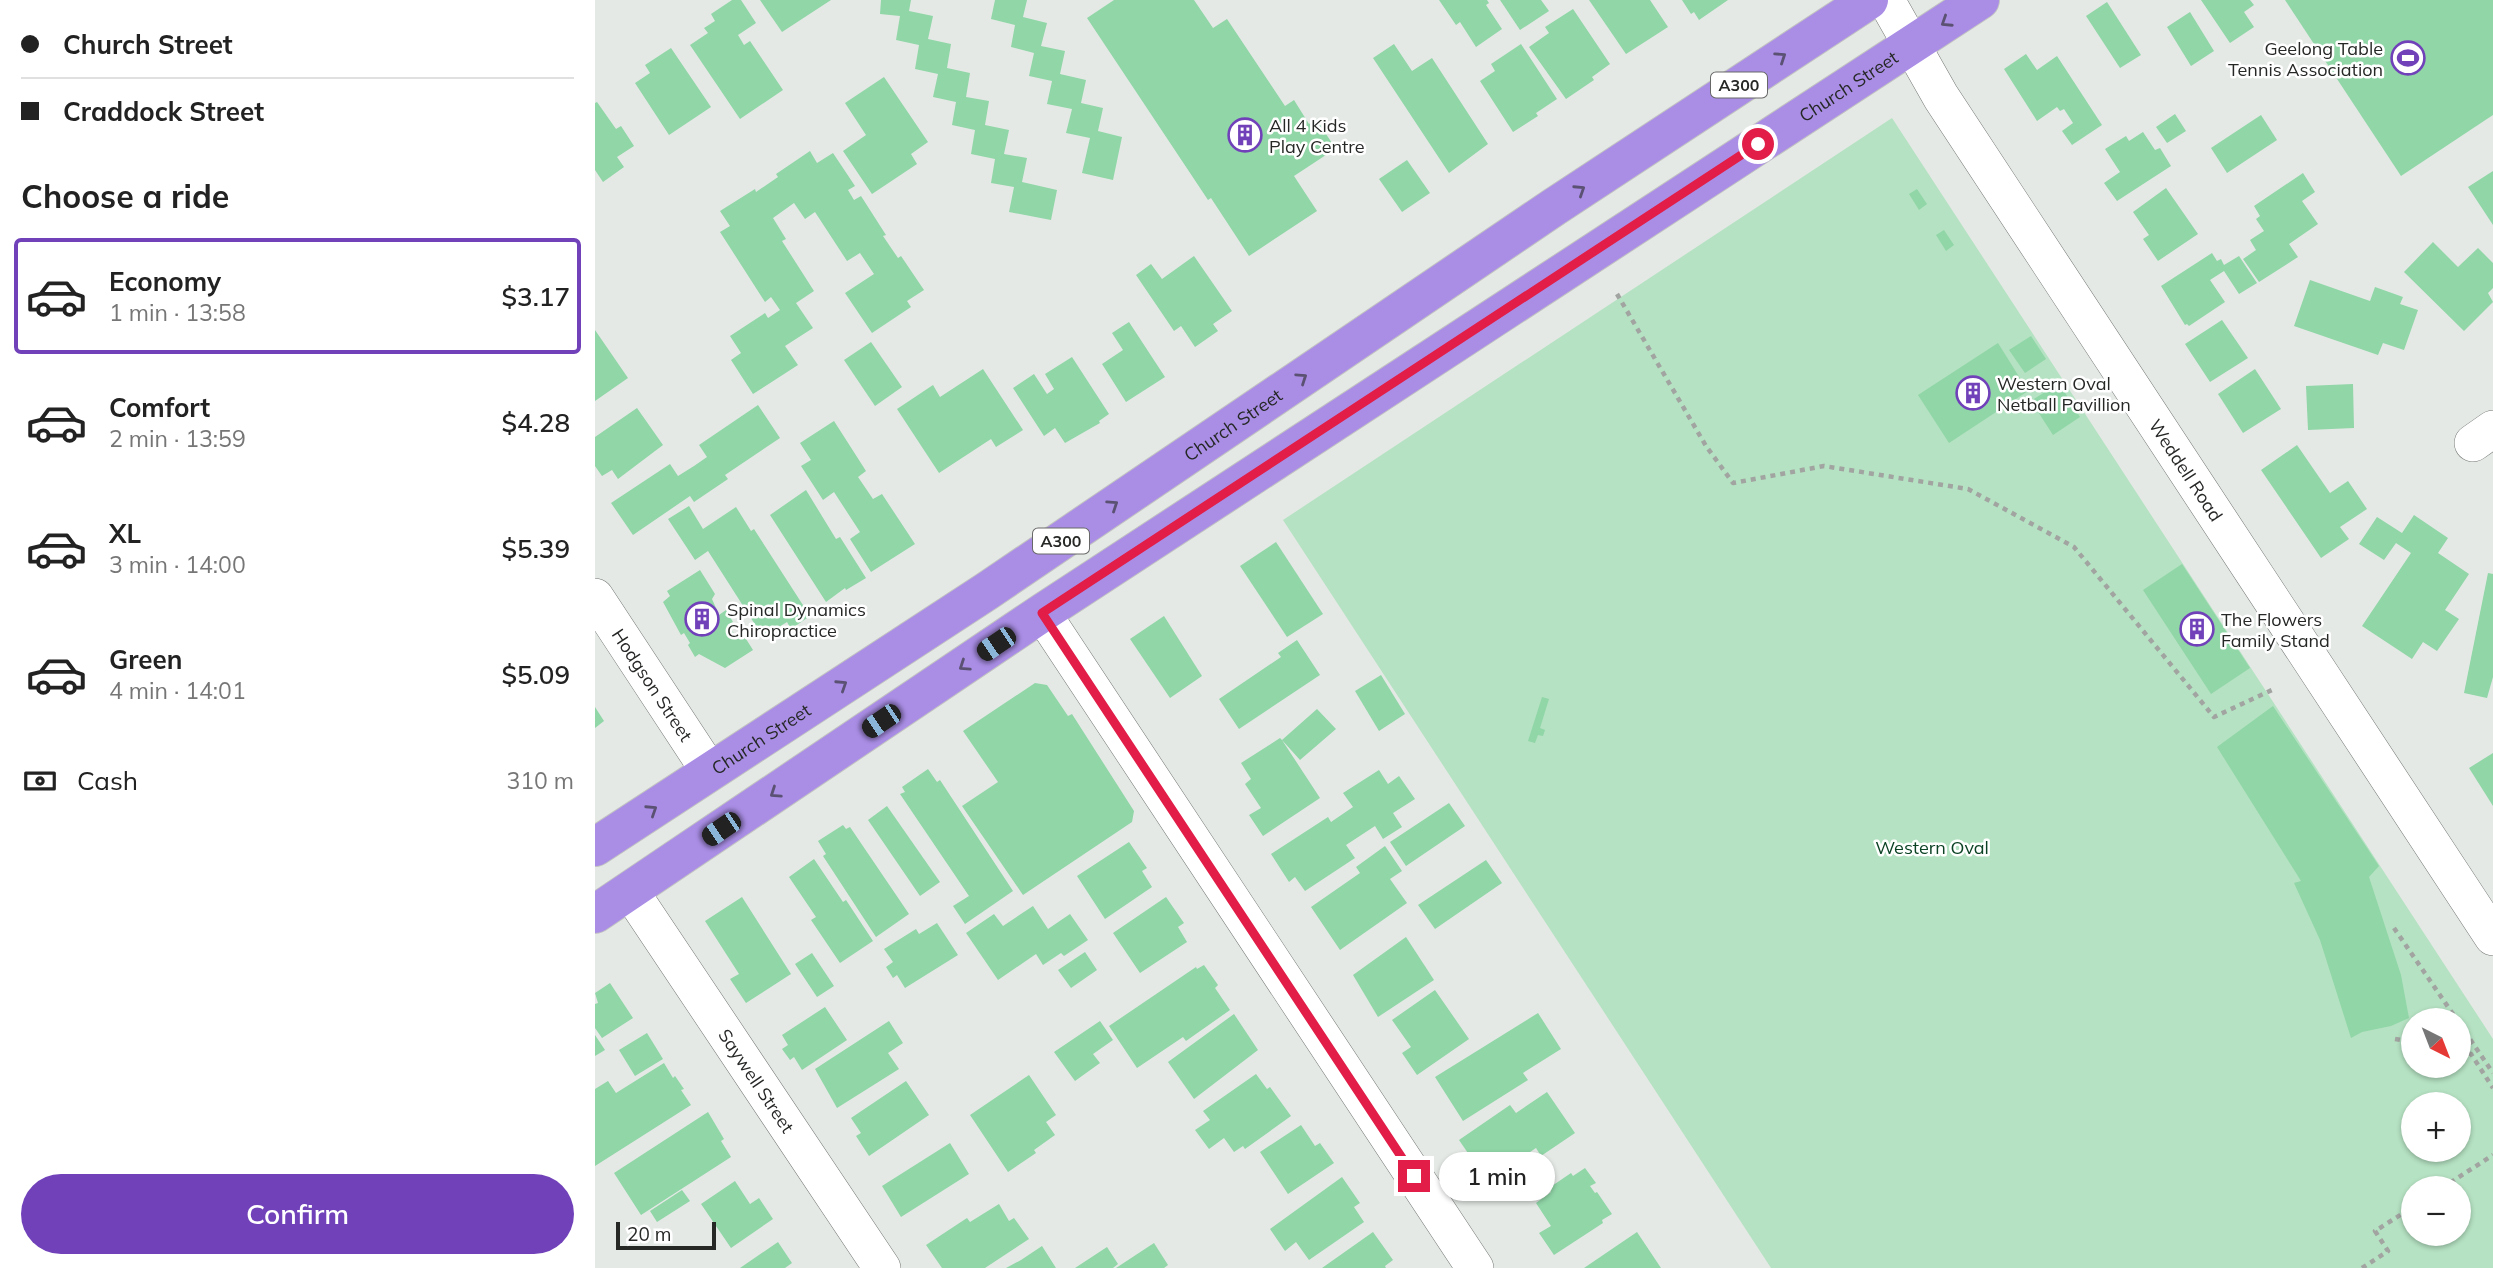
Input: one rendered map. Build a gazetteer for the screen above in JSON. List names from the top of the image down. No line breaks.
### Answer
{"streets":{"highway":["A300","Church Street"],"street":["Weddell Road","Hodgson Street","Saywell Street"]},"crossings":[["Church Street","Weddell Road"],["Church Street","Hodgson Street"],["Church Street","Saywell Street"]],"parks":["Western Oval"],"places":{"sports":["Geelong Table Tennis Association"],"building":["All 4 Kids Play Centre","Western Oval Netball Pavillion","Spinal Dynamics Chiropractice","The Flowers Family Stand"]},"scale_bar":"20 m","north":"bottom right","page":{"banner":["Church Street","Craddock Street"],"heading":"Choose a ride","list":[{"name":"Economy","note":"1 min · 13:58","value":"$3.17"},{"name":"Comfort","note":"2 min · 13:59","value":"$4.28"},{"name":"XL","note":"3 min · 14:00","value":"$5.39"},{"name":"Green","note":"4 min · 14:01","value":"$5.09"}],"pay":["Cash","310 m"],"map_buttons":["+","−"],"bubble":"1 min","buttons":"Confirm","scale":"20 m"}}
